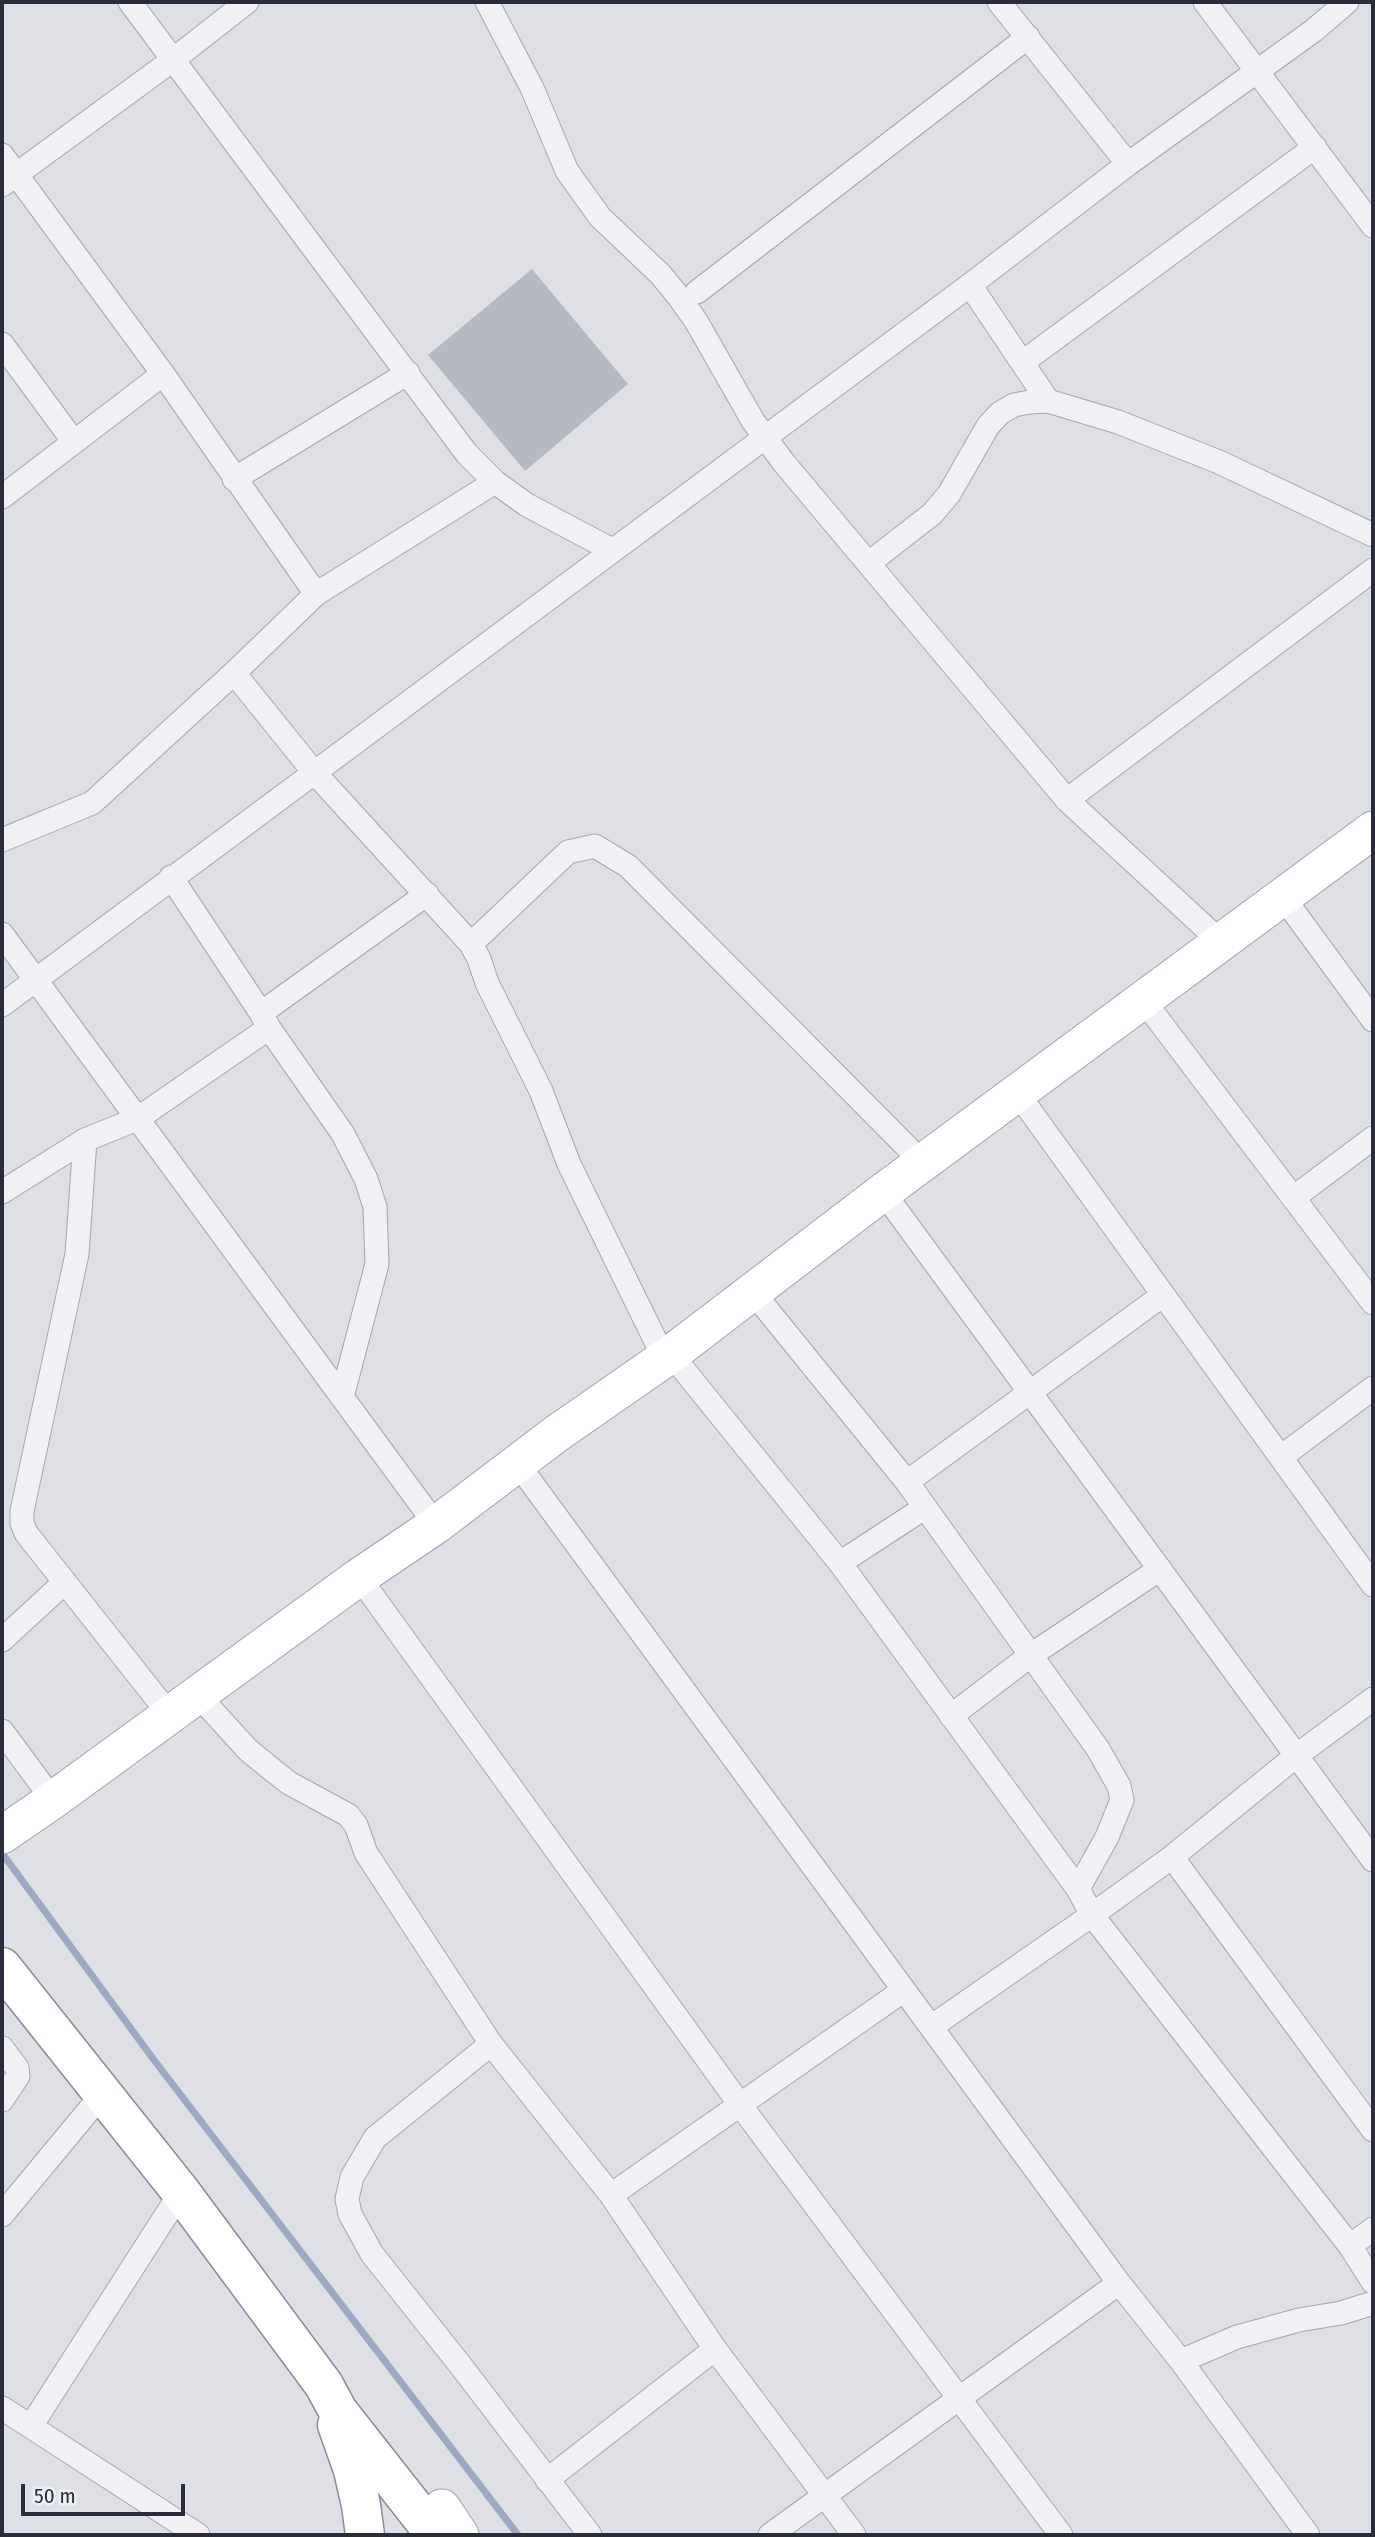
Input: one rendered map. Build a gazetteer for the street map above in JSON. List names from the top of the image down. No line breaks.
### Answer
{"scale_bar":"50 m"}
